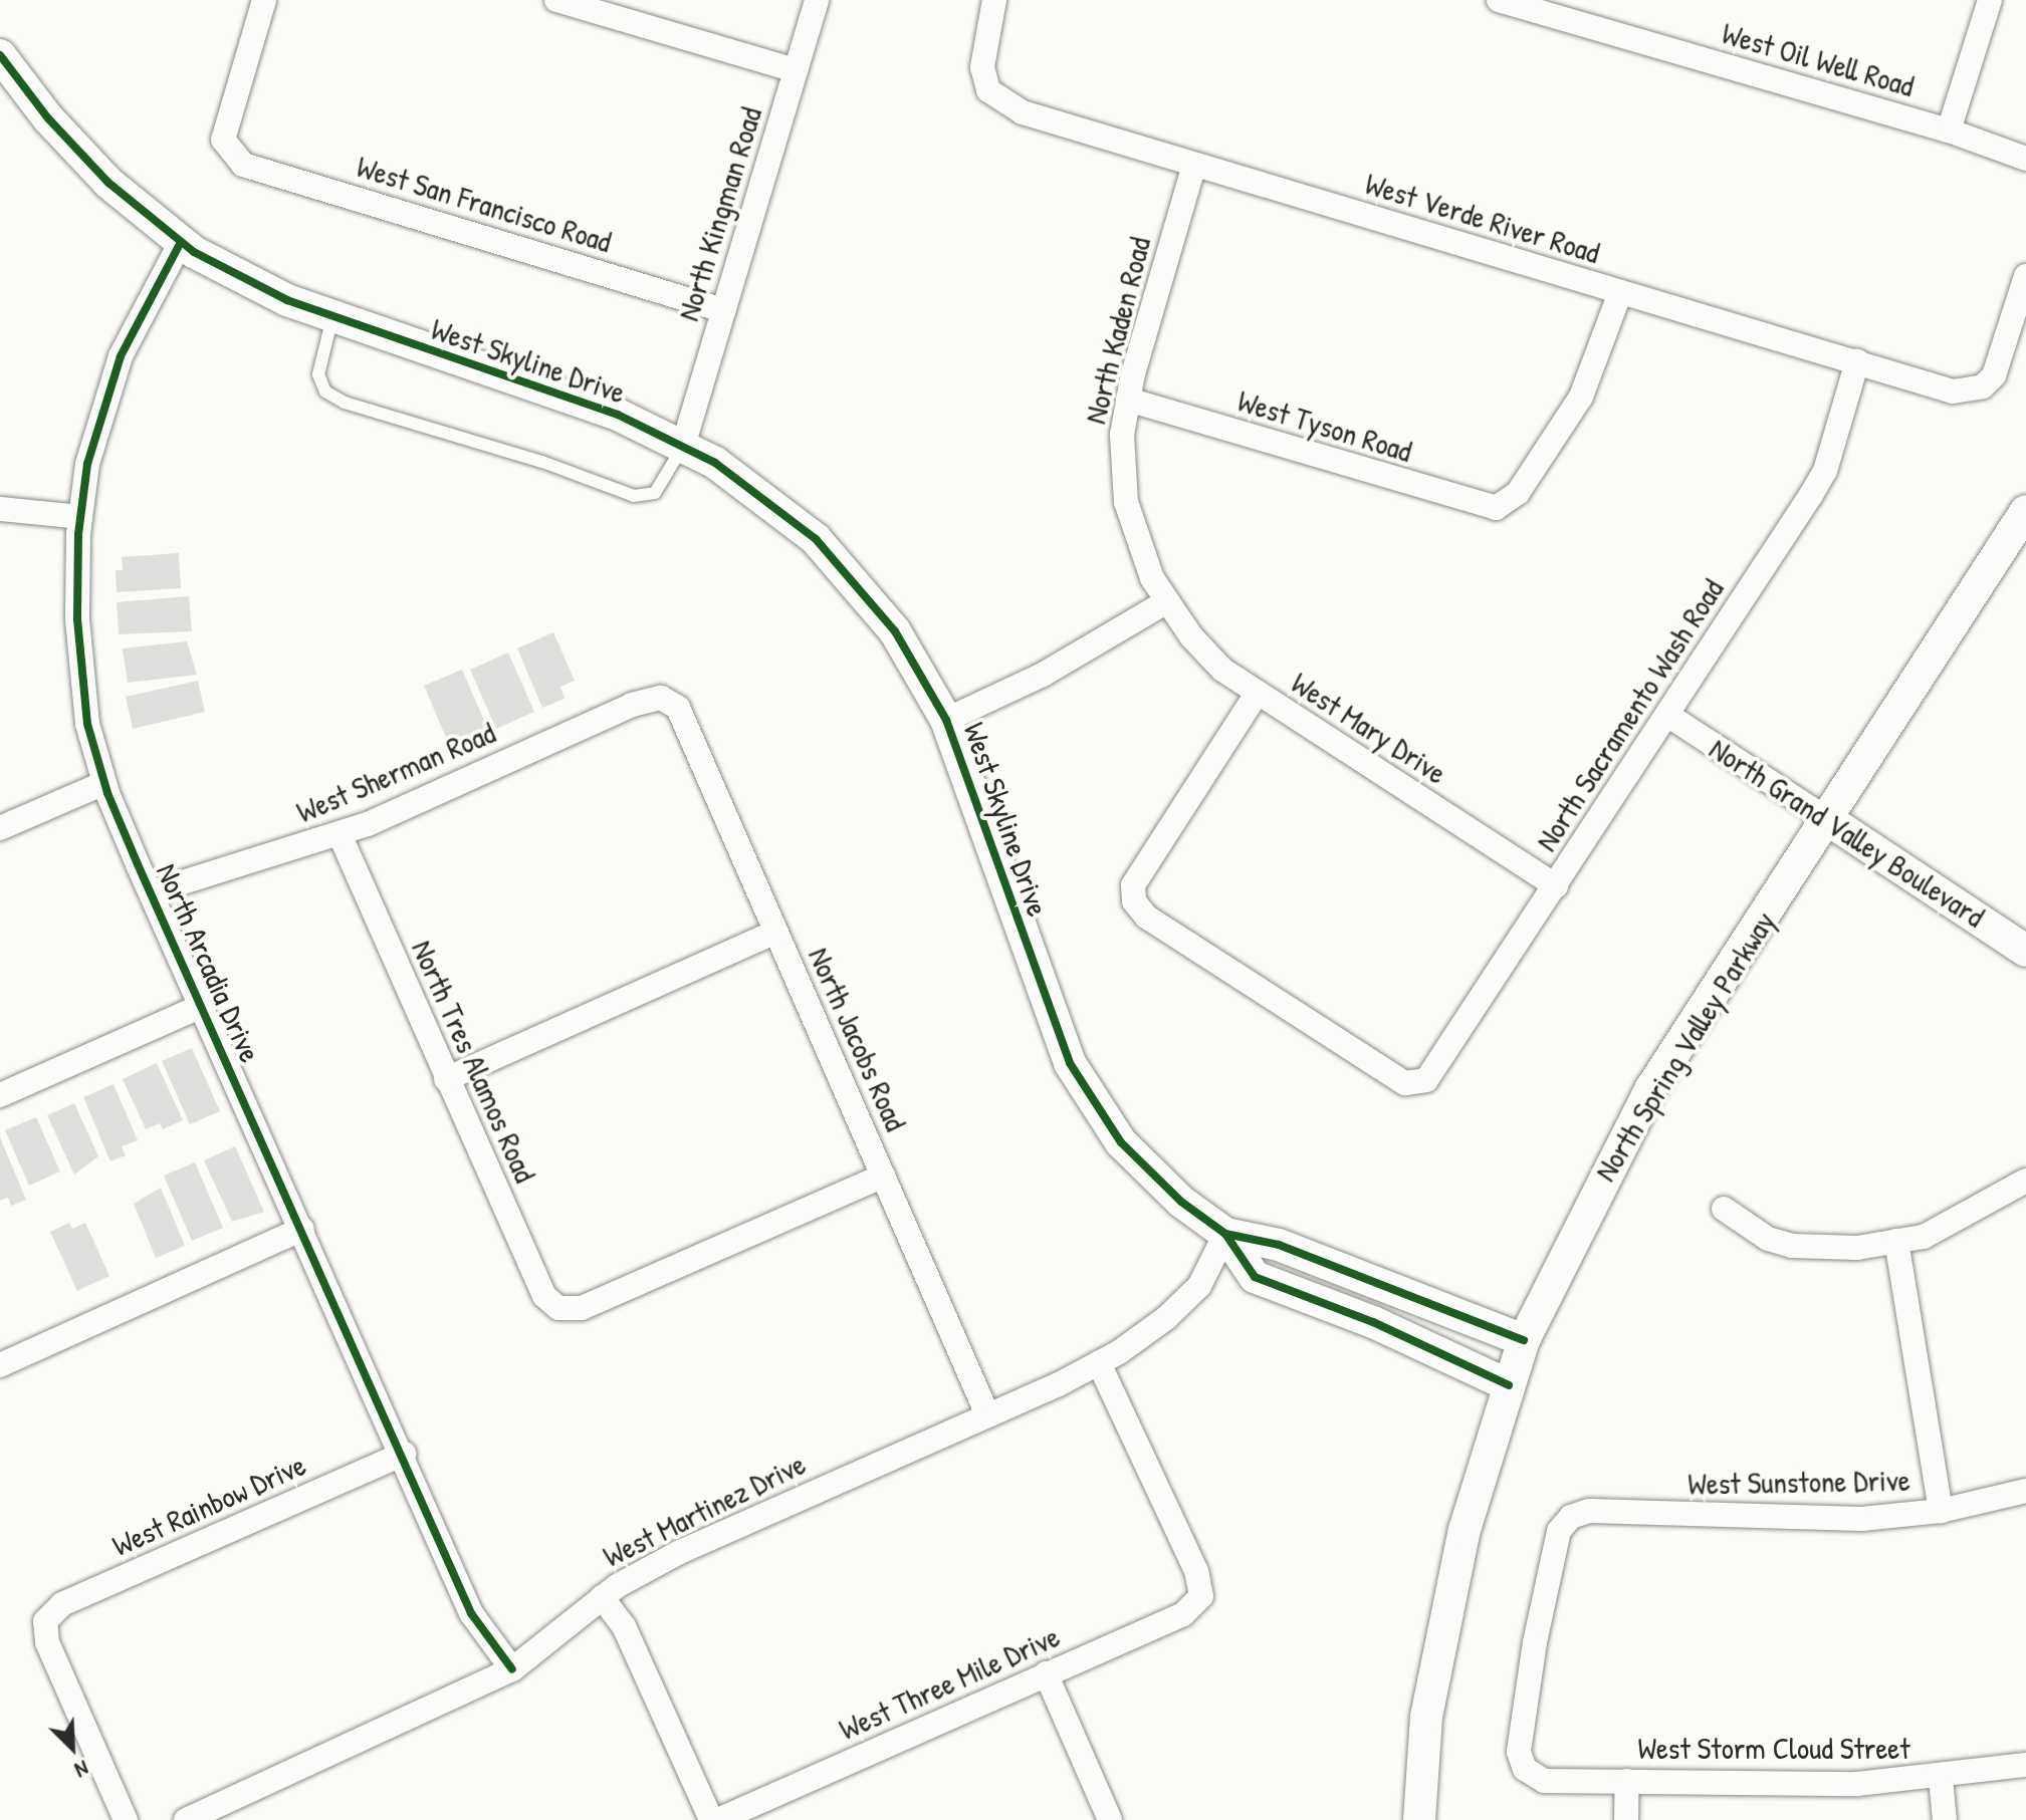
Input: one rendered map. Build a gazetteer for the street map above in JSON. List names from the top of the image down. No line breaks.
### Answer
{"streets":{"street":["West Oil Well Road","West San Francisco Road","North Kingman Road","West Verde River Road","North Kaden Road","West Skyline Drive","West Tyson Road","North Sacramento Wash Road","West Mary Drive","West Sherman Road","North Grand Valley Boulevard","North Arcadia Drive","North Jacobs Road","North Spring Valley Parkway","North Tres Alamos Road","West Sunstone Drive","West Rainbow Drive","West Martinez Drive","West Three Mile Drive","West Storm Cloud Street"]},"crossings":[["West San Francisco Road","North Kingman Road"],["North Kingman Road","West Skyline Drive"],["West Verde River Road","North Kaden Road"],["West Verde River Road","West Tyson Road"],["West Verde River Road","North Sacramento Wash Road"],["North Kaden Road","West Tyson Road"],["North Kaden Road","West Mary Drive"],["West Skyline Drive","North Arcadia Drive"],["West Skyline Drive","North Spring Valley Parkway"],["West Skyline Drive","West Martinez Drive"],["North Sacramento Wash Road","West Mary Drive"],["North Sacramento Wash Road","North Grand Valley Boulevard"],["West Sherman Road","North Arcadia Drive"],["West Sherman Road","North Jacobs Road"],["West Sherman Road","North Tres Alamos Road"],["North Grand Valley Boulevard","North Spring Valley Parkway"],["North Arcadia Drive","West Rainbow Drive"],["North Arcadia Drive","West Martinez Drive"],["North Jacobs Road","North Tres Alamos Road"],["North Jacobs Road","West Martinez Drive"],["West Sunstone Drive","West Storm Cloud Street"],["West Martinez Drive","West Three Mile Drive"]],"north":"bottom right"}
